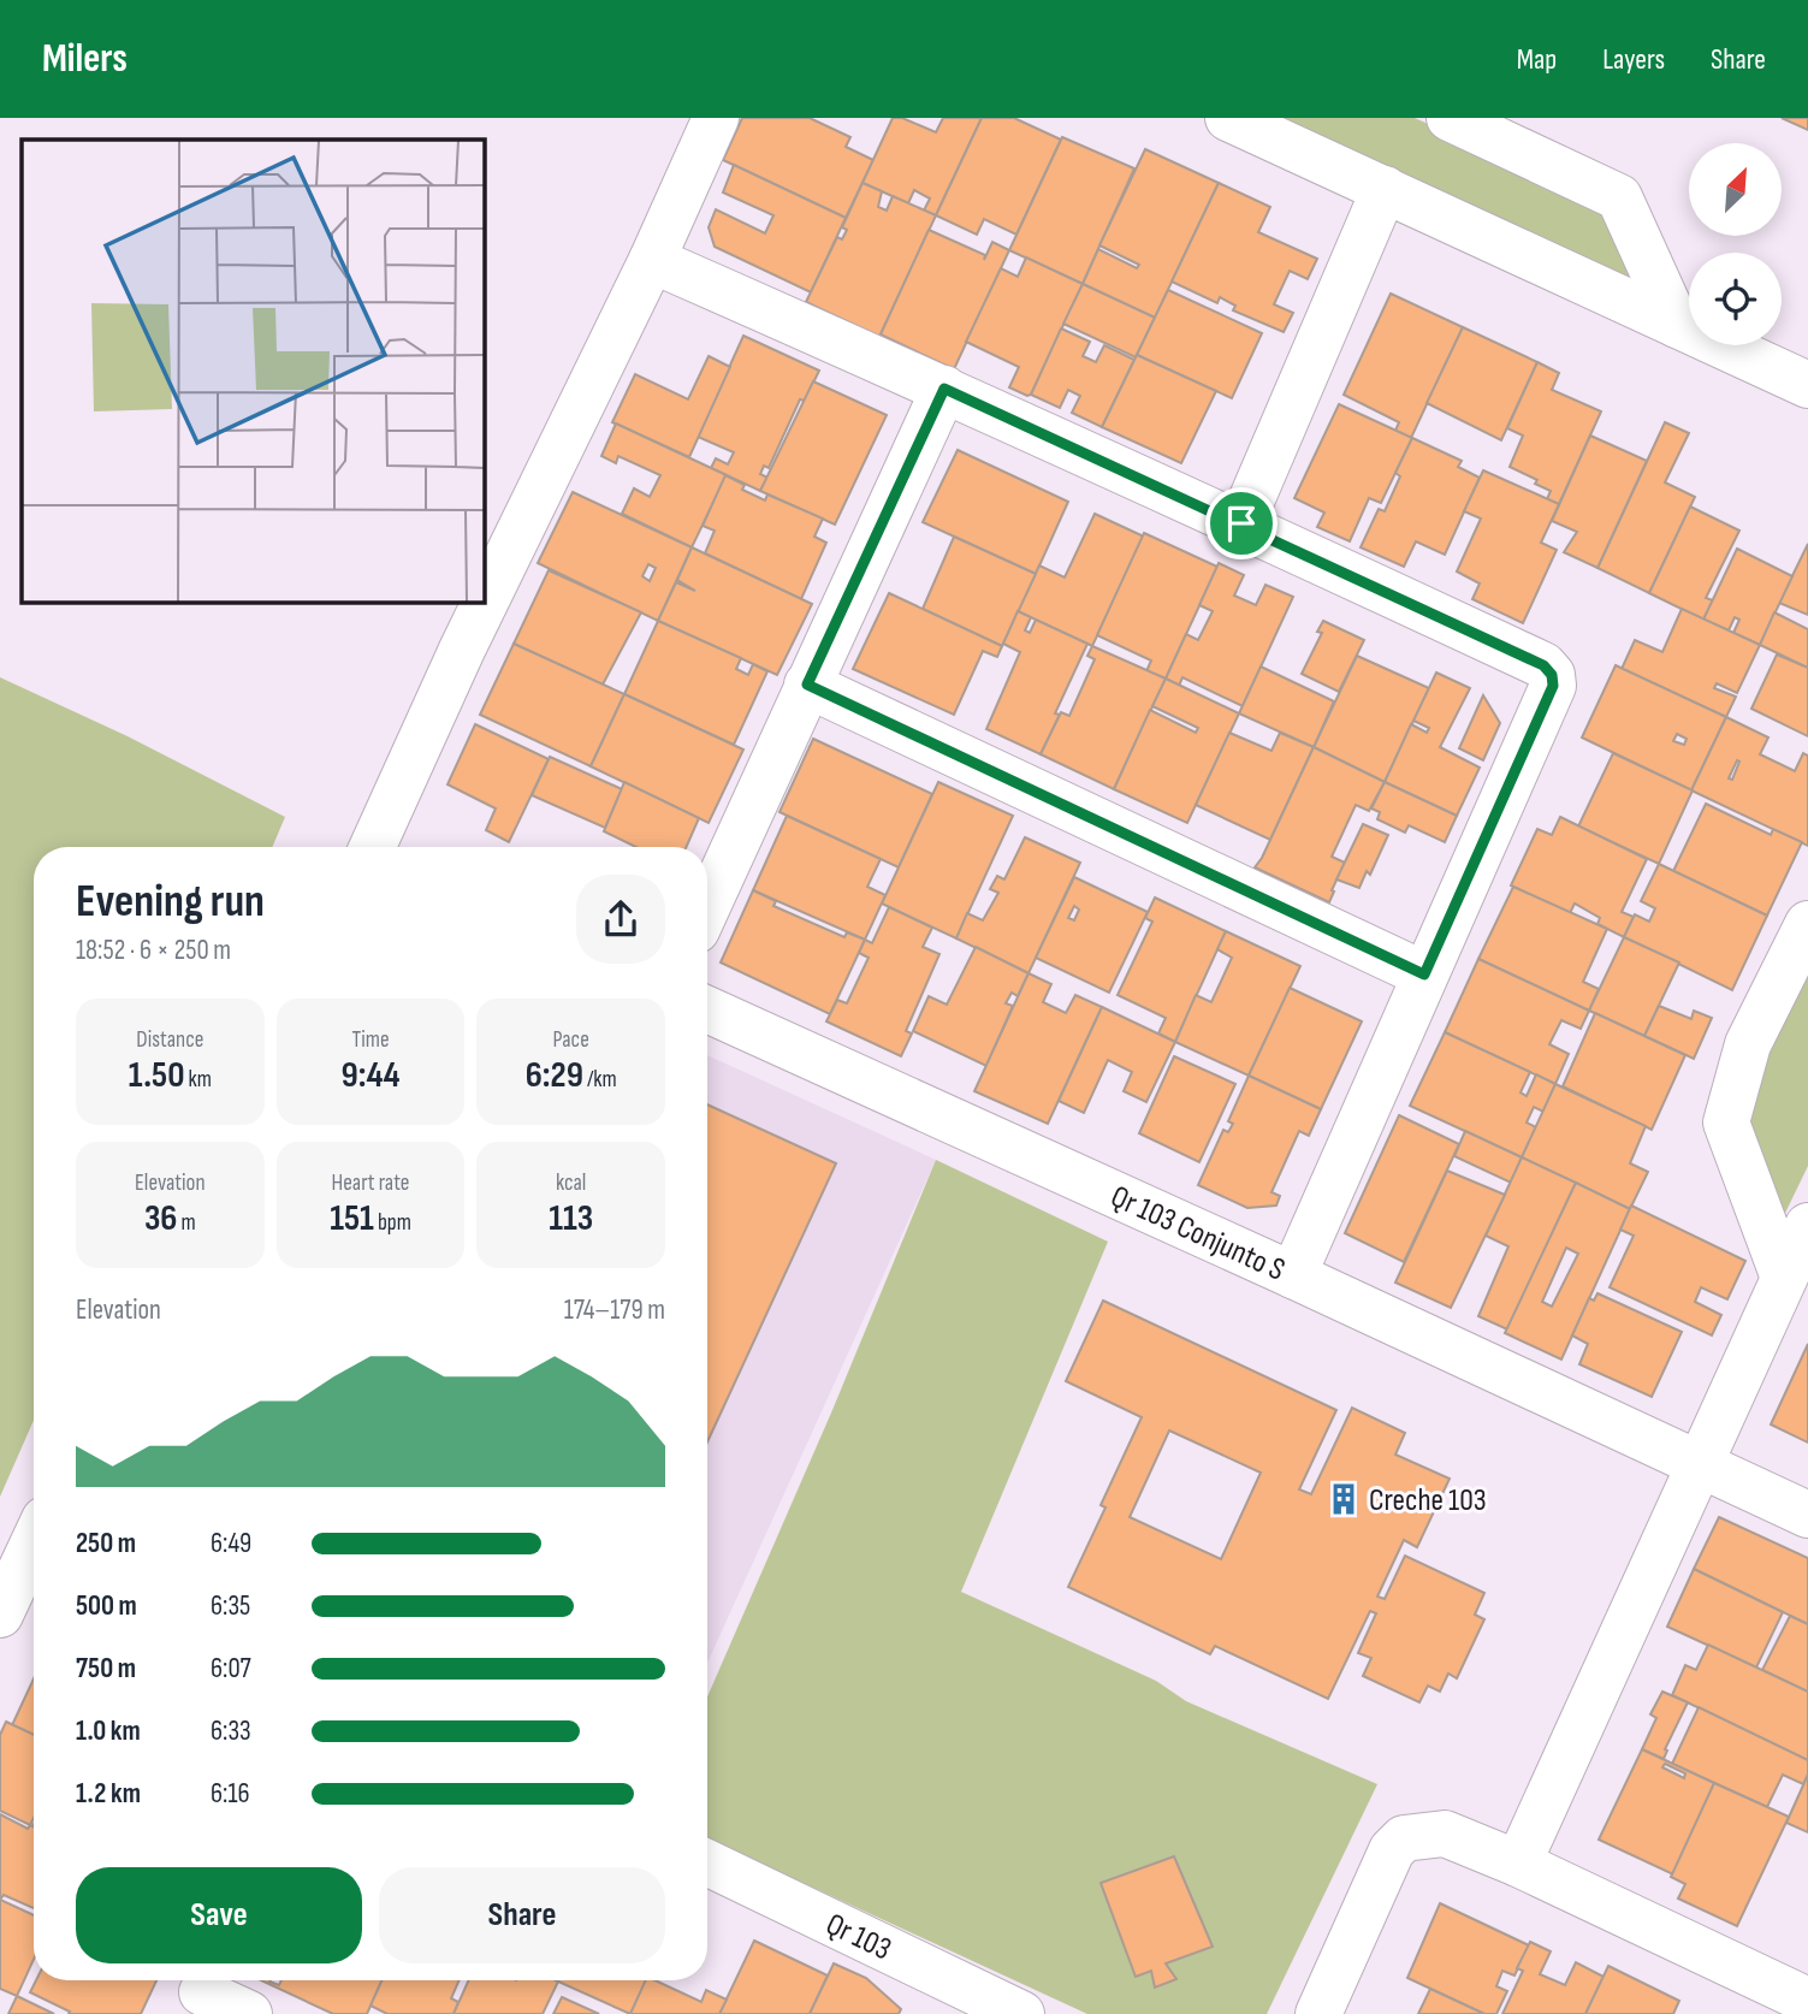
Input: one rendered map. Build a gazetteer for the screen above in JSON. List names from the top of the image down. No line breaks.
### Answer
{"streets":{"street":["Qr 103 Conjunto S","Qr 103"]},"places":{"building":["Creche 103"]},"north":"top right","page":{"header":"Milers","nav":["Map","Layers","Share"],"heading":["Evening run","18:52 · 6 × 250 m"],"stats":[["Distance","1.50 km"],["Time","9:44"],["Pace","6:29 /km"],["Elevation","36 m"],["Heart rate","151 bpm"],["kcal","113"]],"chart":["Elevation","174–179 m"],"list":[{"name":"250 m","note":"6:49"},{"name":"500 m","note":"6:35"},{"name":"750 m","note":"6:07"},{"name":"1.0 km","note":"6:33"},{"name":"1.2 km","note":"6:16"}],"buttons":["Save","Share"]}}
